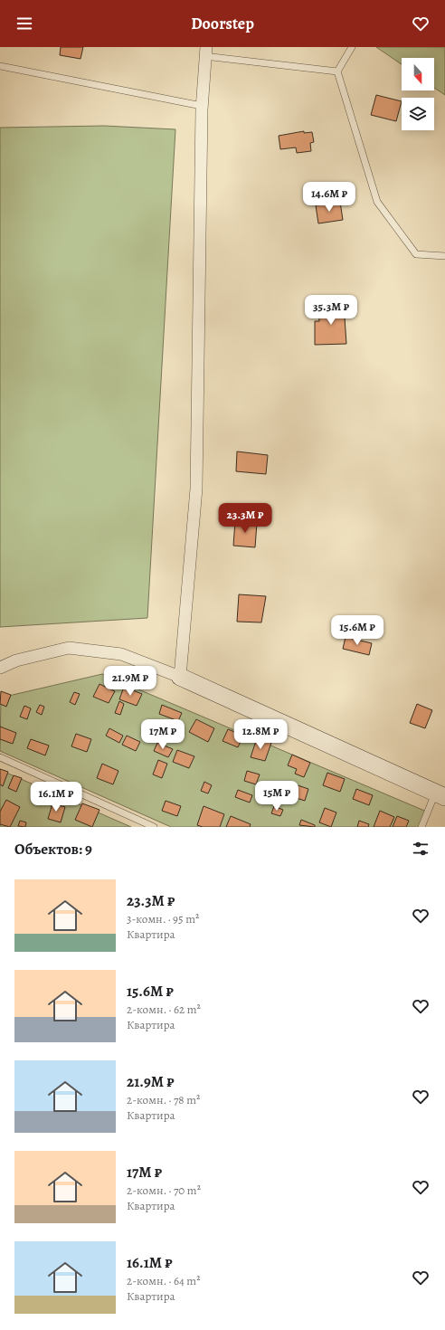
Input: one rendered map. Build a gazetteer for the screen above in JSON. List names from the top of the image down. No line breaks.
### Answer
{"north":"bottom","page":{"header":"Doorstep","price":["14.6M ₽","35.3M ₽","23.3M ₽","15.6M ₽","21.9M ₽","17M ₽","12.8M ₽","15M ₽","16.1M ₽"],"heading":"Объектов: 9","list":[{"name":"23.3M ₽","note":"3-комн. · 95 m² · Квартира"},{"name":"15.6M ₽","note":"2-комн. · 62 m² · Квартира"},{"name":"21.9M ₽","note":"2-комн. · 78 m² · Квартира"},{"name":"17M ₽","note":"2-комн. · 70 m² · Квартира"},{"name":"16.1M ₽","note":"2-комн. · 64 m² · Квартира"}]}}
